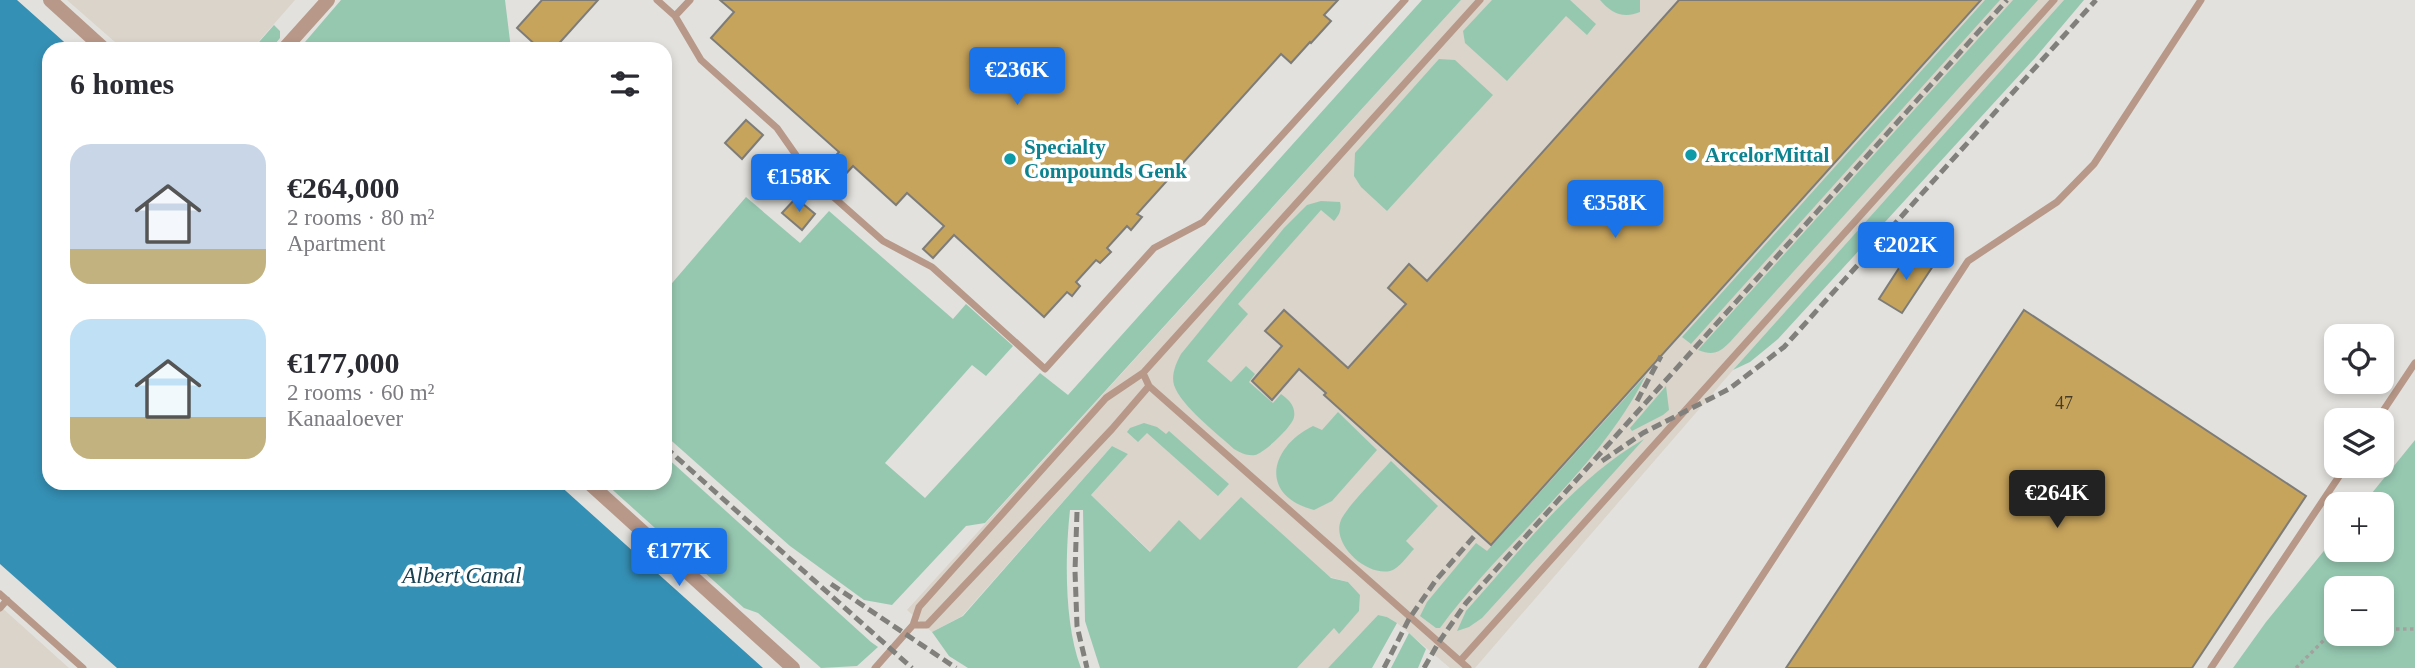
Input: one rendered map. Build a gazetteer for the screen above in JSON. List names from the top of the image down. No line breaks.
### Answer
{"water":["Albert Canal"],"places":["ArcelorMittal","Specialty Compounds Genk"],"house_numbers":["47"],"page":{"heading":"6 homes","price":["€236K","€158K","€358K","€202K","€264K","€177K"],"list":[{"name":"€264,000","note":"2 rooms · 80 m² · Apartment"},{"name":"€177,000","note":"2 rooms · 60 m² · Kanaaloever"}],"map_buttons":["+","−"]}}
